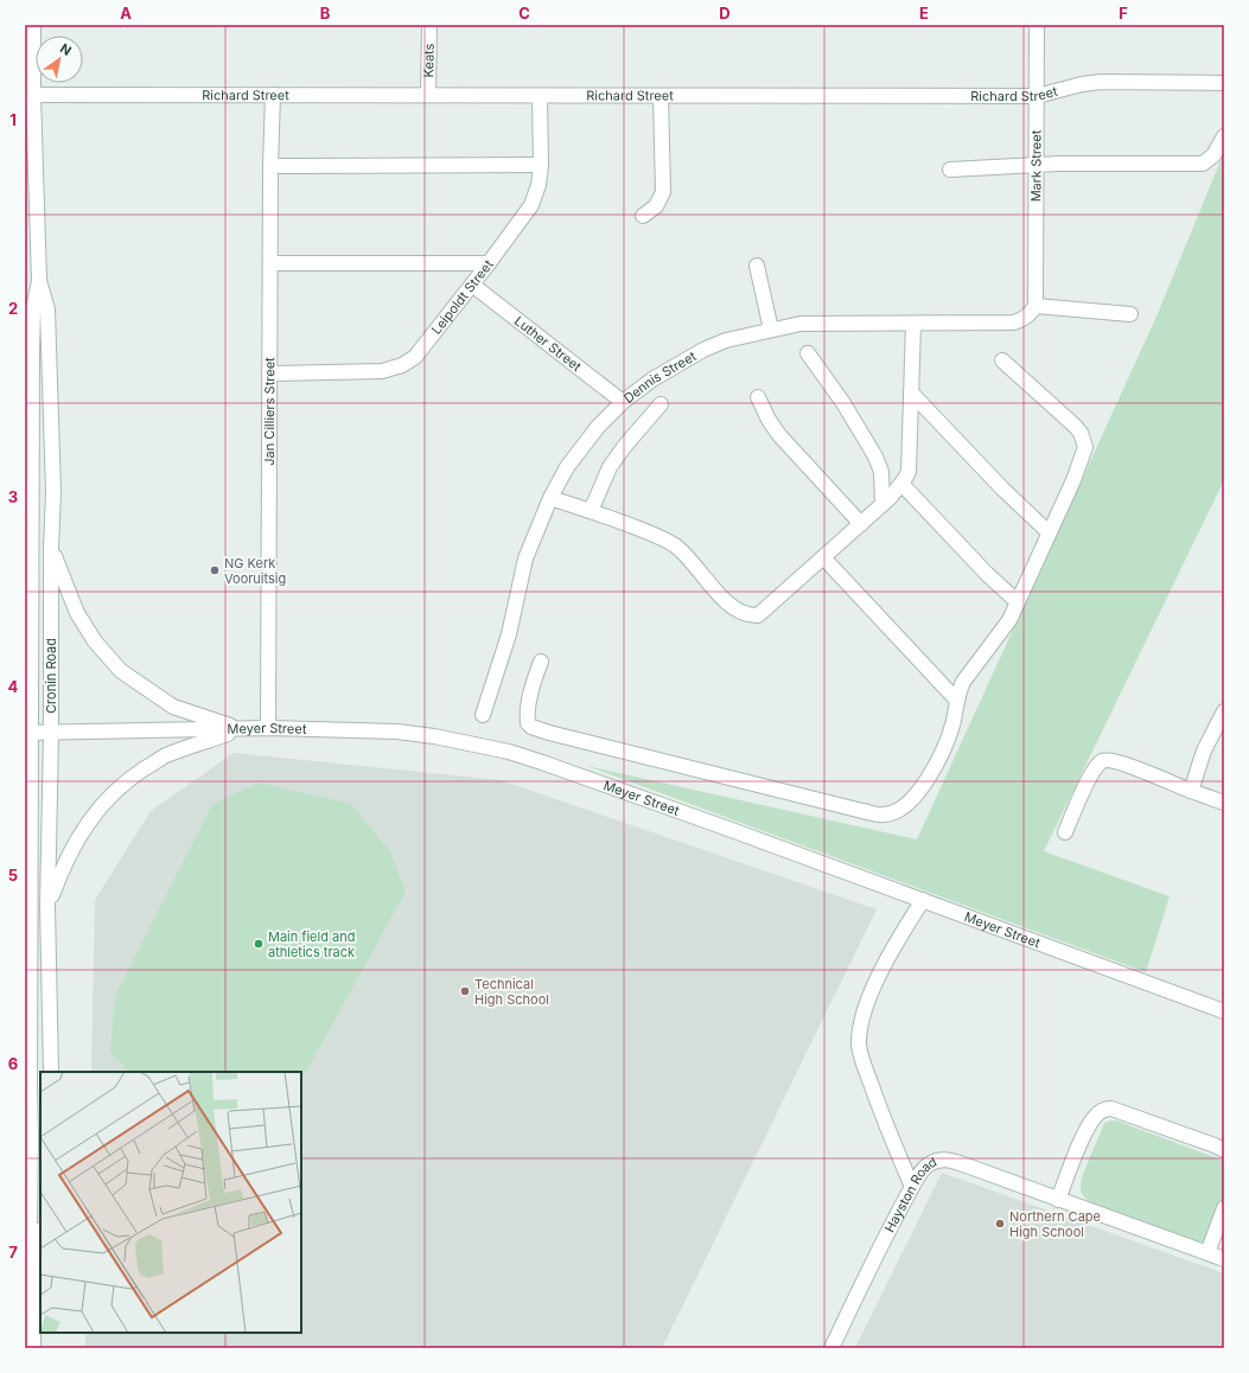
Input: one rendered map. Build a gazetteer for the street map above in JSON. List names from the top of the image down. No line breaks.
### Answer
{"streets":{"street":["Keats","Richard Street","Mark Street","Leipoldt Street","Luther Street","Dennis Street","Jan Cilliers Street","Cronin Road","Meyer Street","Hayston Road"]},"crossings":[["Keats","Richard Street"],["Richard Street","Mark Street"],["Richard Street","Leipoldt Street"],["Richard Street","Jan Cilliers Street"],["Richard Street","Cronin Road"],["Mark Street","Dennis Street"],["Leipoldt Street","Luther Street"],["Leipoldt Street","Jan Cilliers Street"],["Luther Street","Dennis Street"],["Jan Cilliers Street","Meyer Street"],["Cronin Road","Meyer Street"]],"places":["NG Kerk Vooruitsig","Main field and athletics track","Technical High School","Northern Cape High School"],"north":"top right","grid":{"columns":["A","B","C","D","E","F"],"rows":["1","2","3","4","5","6","7"]}}
